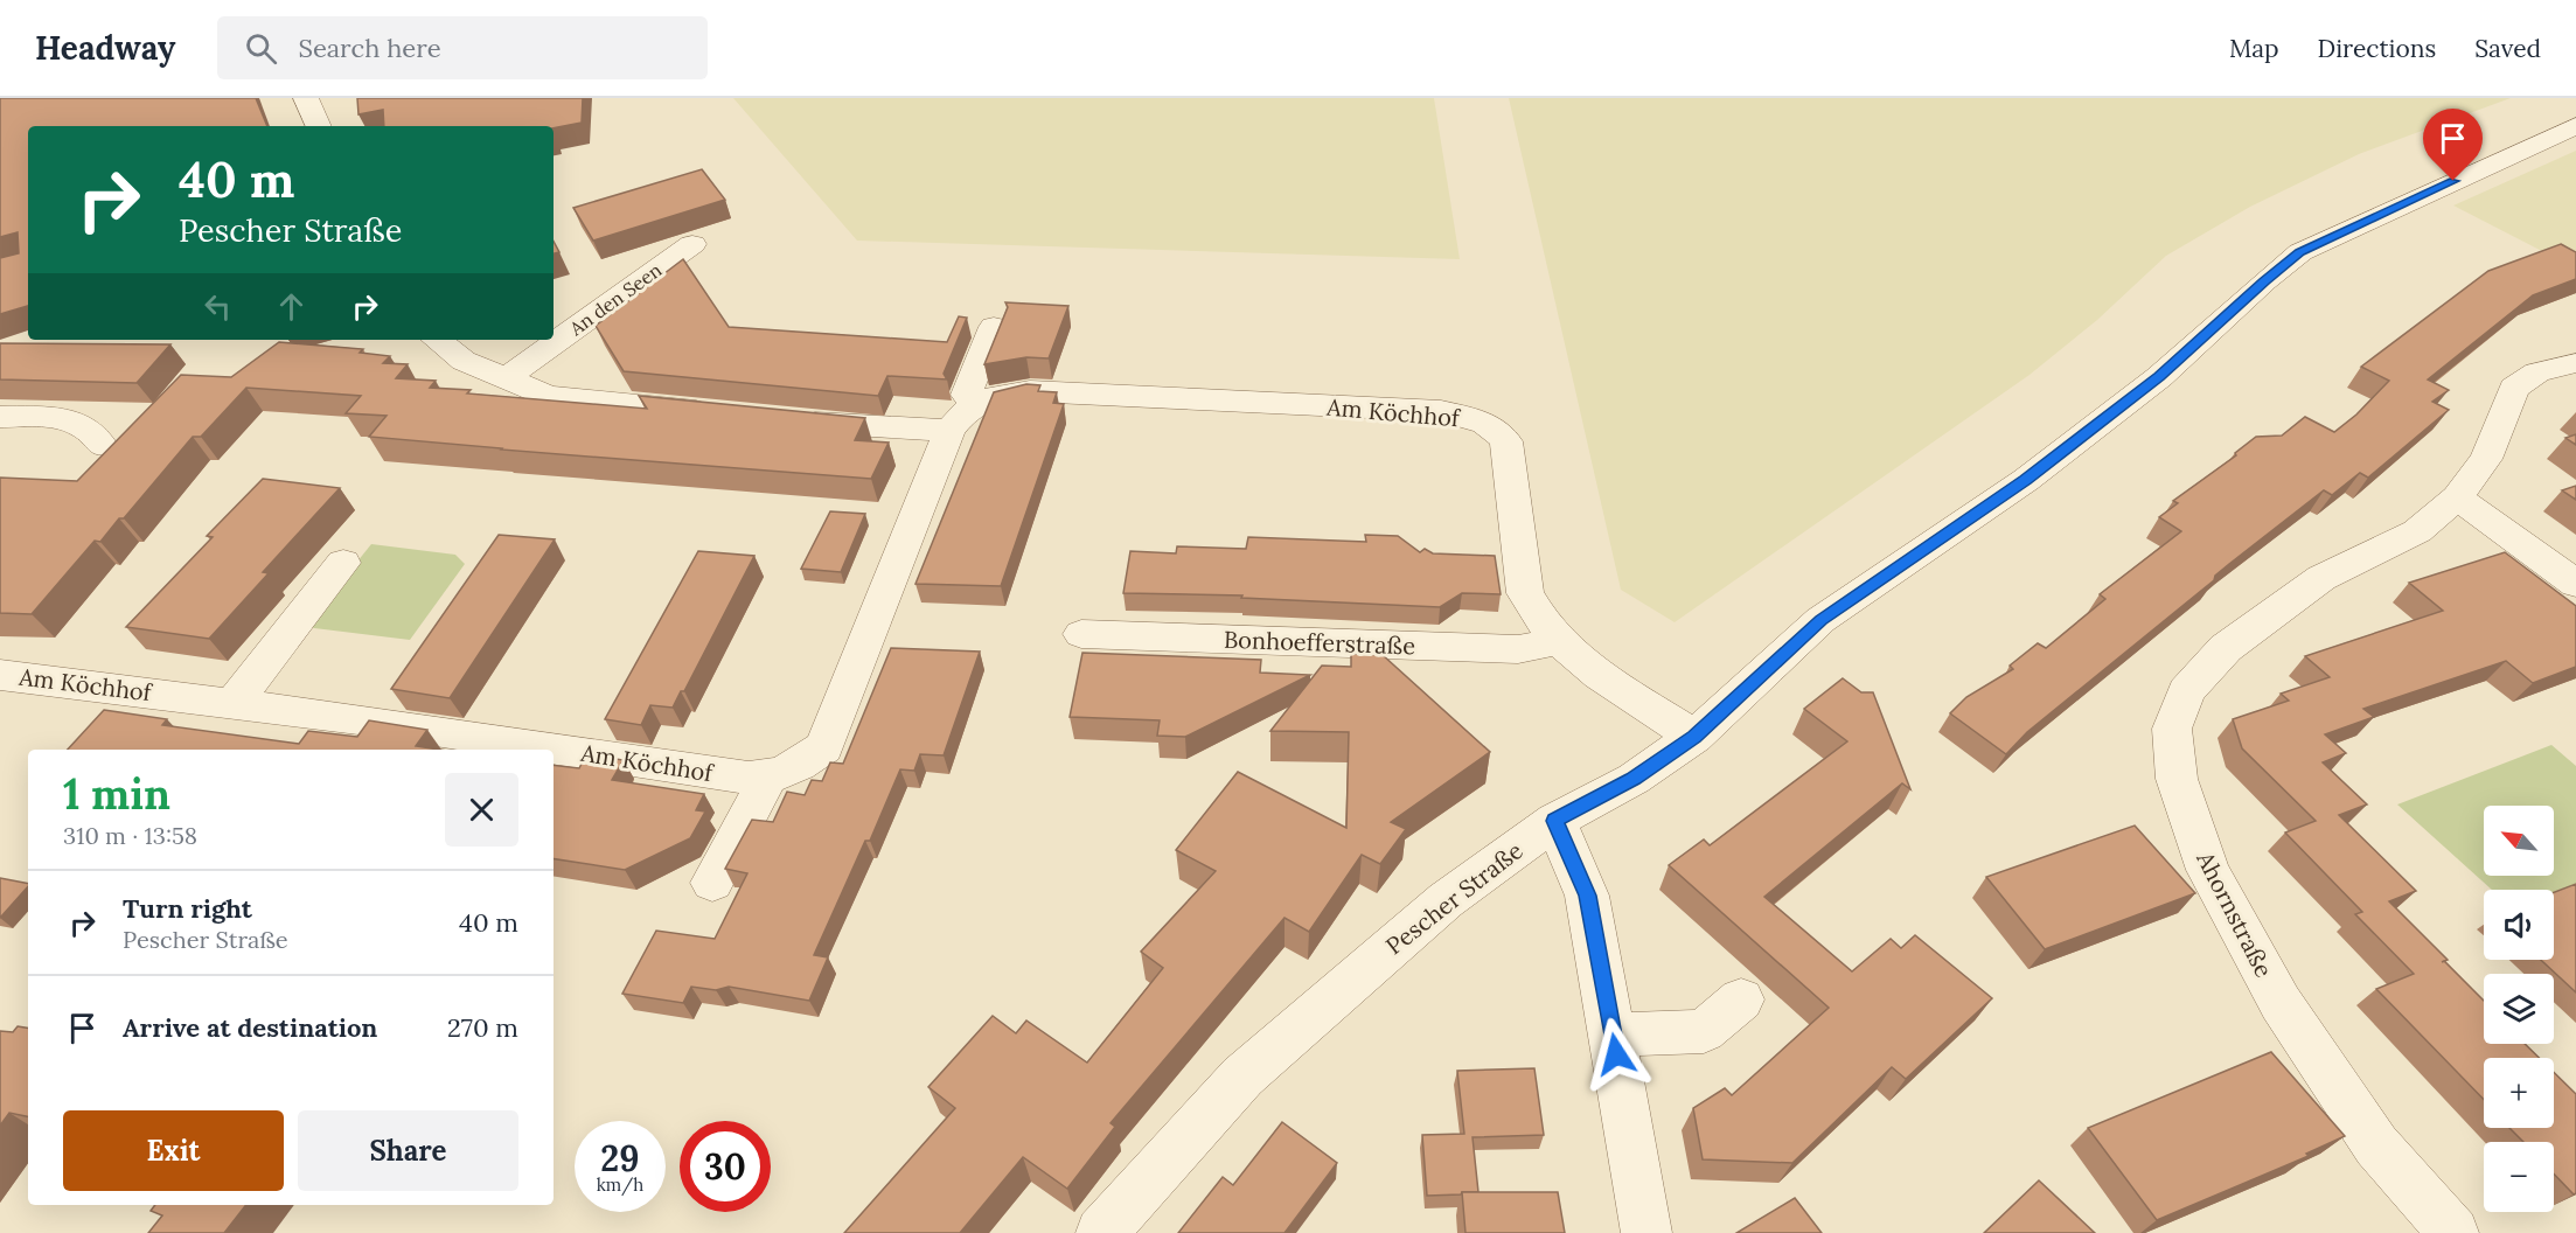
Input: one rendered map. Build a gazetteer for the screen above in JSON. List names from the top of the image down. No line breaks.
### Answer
{"streets":{"street":["An den Seen","Am Köchhof","Bonhoefferstraße","Pescher Straße","Ahornstraße"]},"crossings":[["Am Köchhof","Bonhoefferstraße"],["Am Köchhof","Pescher Straße"]],"north":"top left","page":{"header":"Headway","search":"Search here","nav":["Map","Directions","Saved"],"turn":["40 m","Pescher Straße"],"heading":["1 min","310 m · 13:58"],"map_buttons":["+","−"],"list":[{"name":"Turn right","note":"Pescher Straße","value":"40 m"},{"name":"Arrive at destination","value":"270 m"}],"buttons":["Exit","Share"],"speed":"29 km/h","limit":"30"}}
